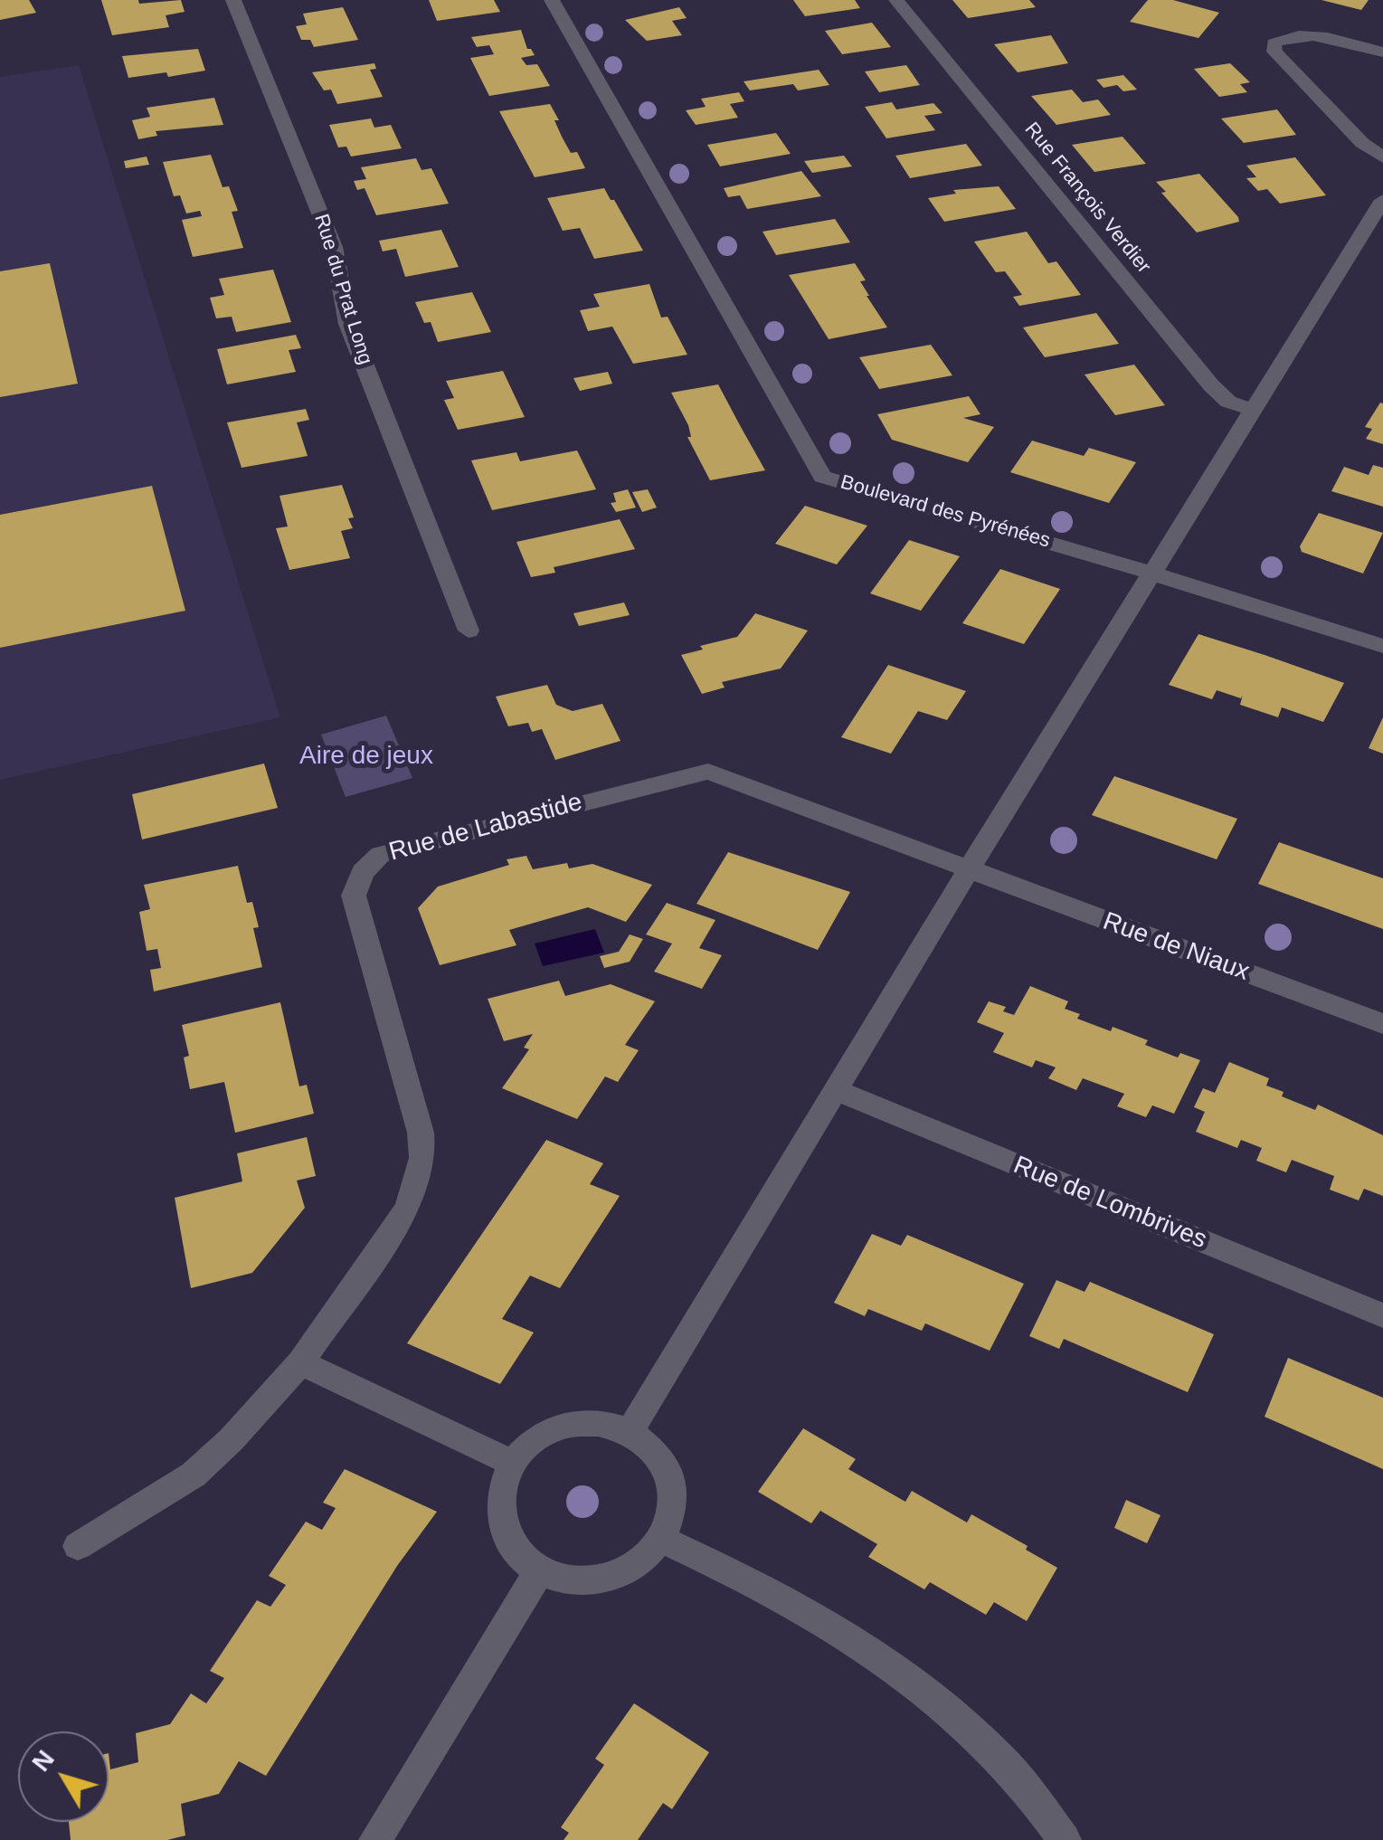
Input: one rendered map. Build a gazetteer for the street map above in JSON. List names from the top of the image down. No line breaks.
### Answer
{"streets":{"street":["Rue François Verdier","Rue du Prat Long","Boulevard des Pyrénées","Rue de Labastide","Rue de Niaux","Rue de Lombrives"]},"crossings":[["Rue de Labastide","Rue de Niaux"]],"parks":["Aire de jeux"],"north":"top left"}
